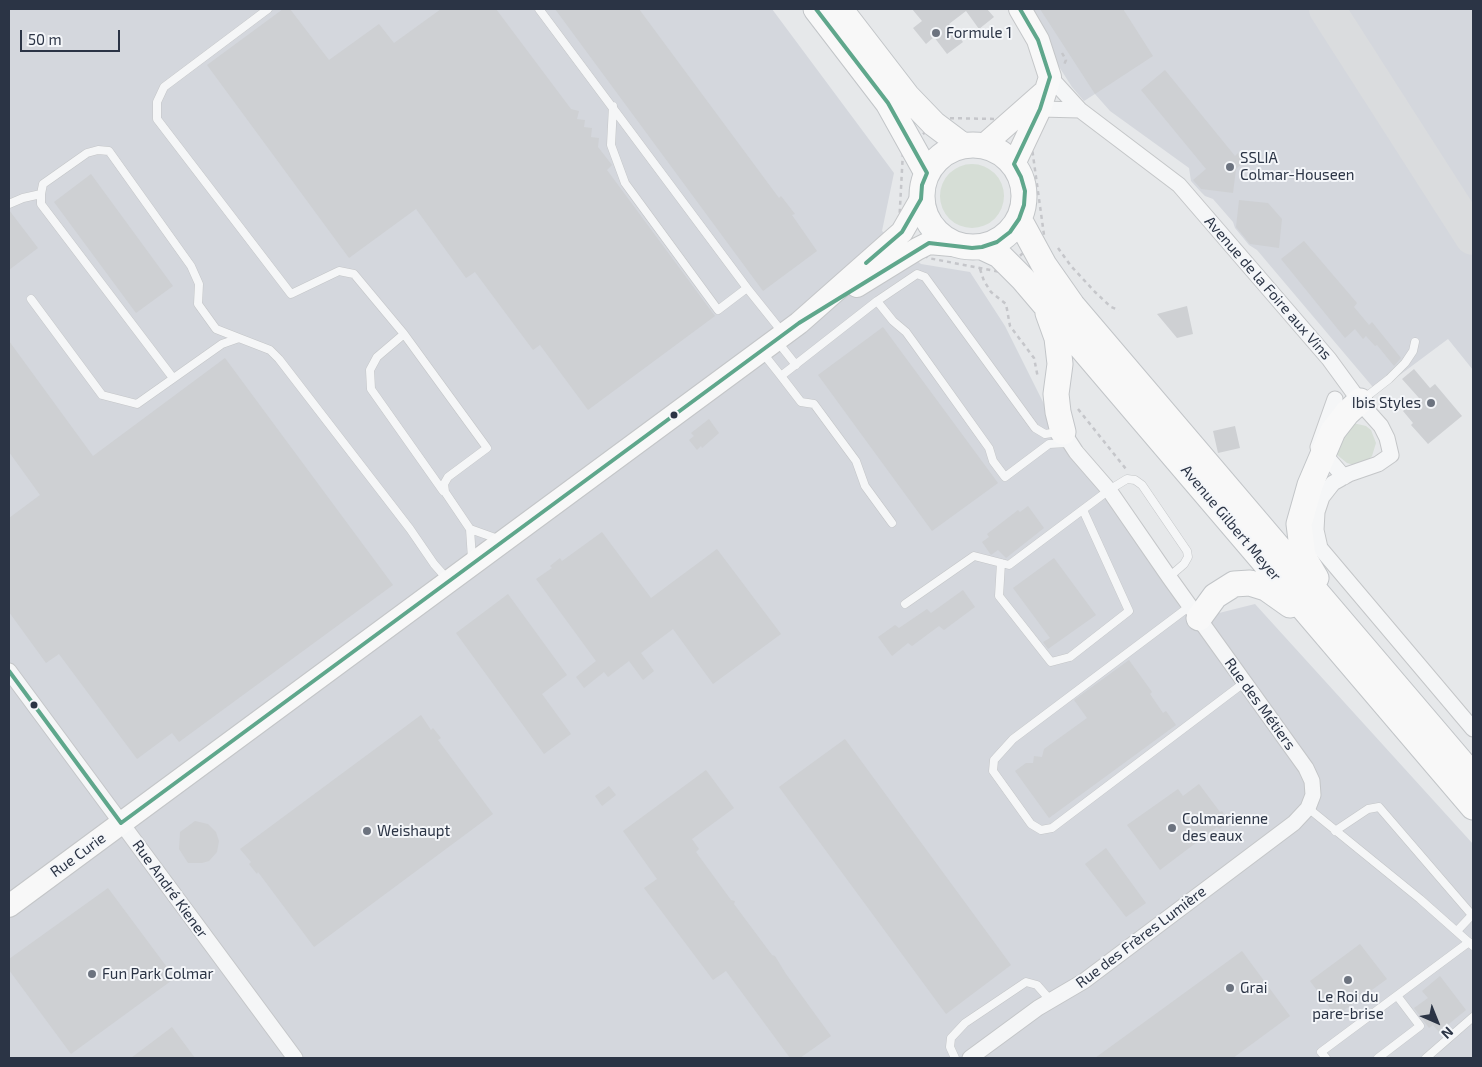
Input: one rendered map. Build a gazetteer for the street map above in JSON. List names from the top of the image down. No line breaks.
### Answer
{"streets":{"main road":["Avenue de la Foire aux Vins","Avenue Gilbert Meyer","Rue Curie"],"street":["Rue des Métiers","Rue André Kiener","Rue des Frères Lumière"]},"crossings":[["Avenue Gilbert Meyer","Rue Curie"],["Rue des Métiers","Rue des Frères Lumière"],["Rue Curie","Rue André Kiener"]],"places":["Formule 1","SSLIA Colmar-Houseen","Ibis Styles","Colmarienne des eaux","Weishaupt","Fun Park Colmar","Le Roi du pare-brise","Grai"],"scale_bar":"50 m","north":"bottom right"}
